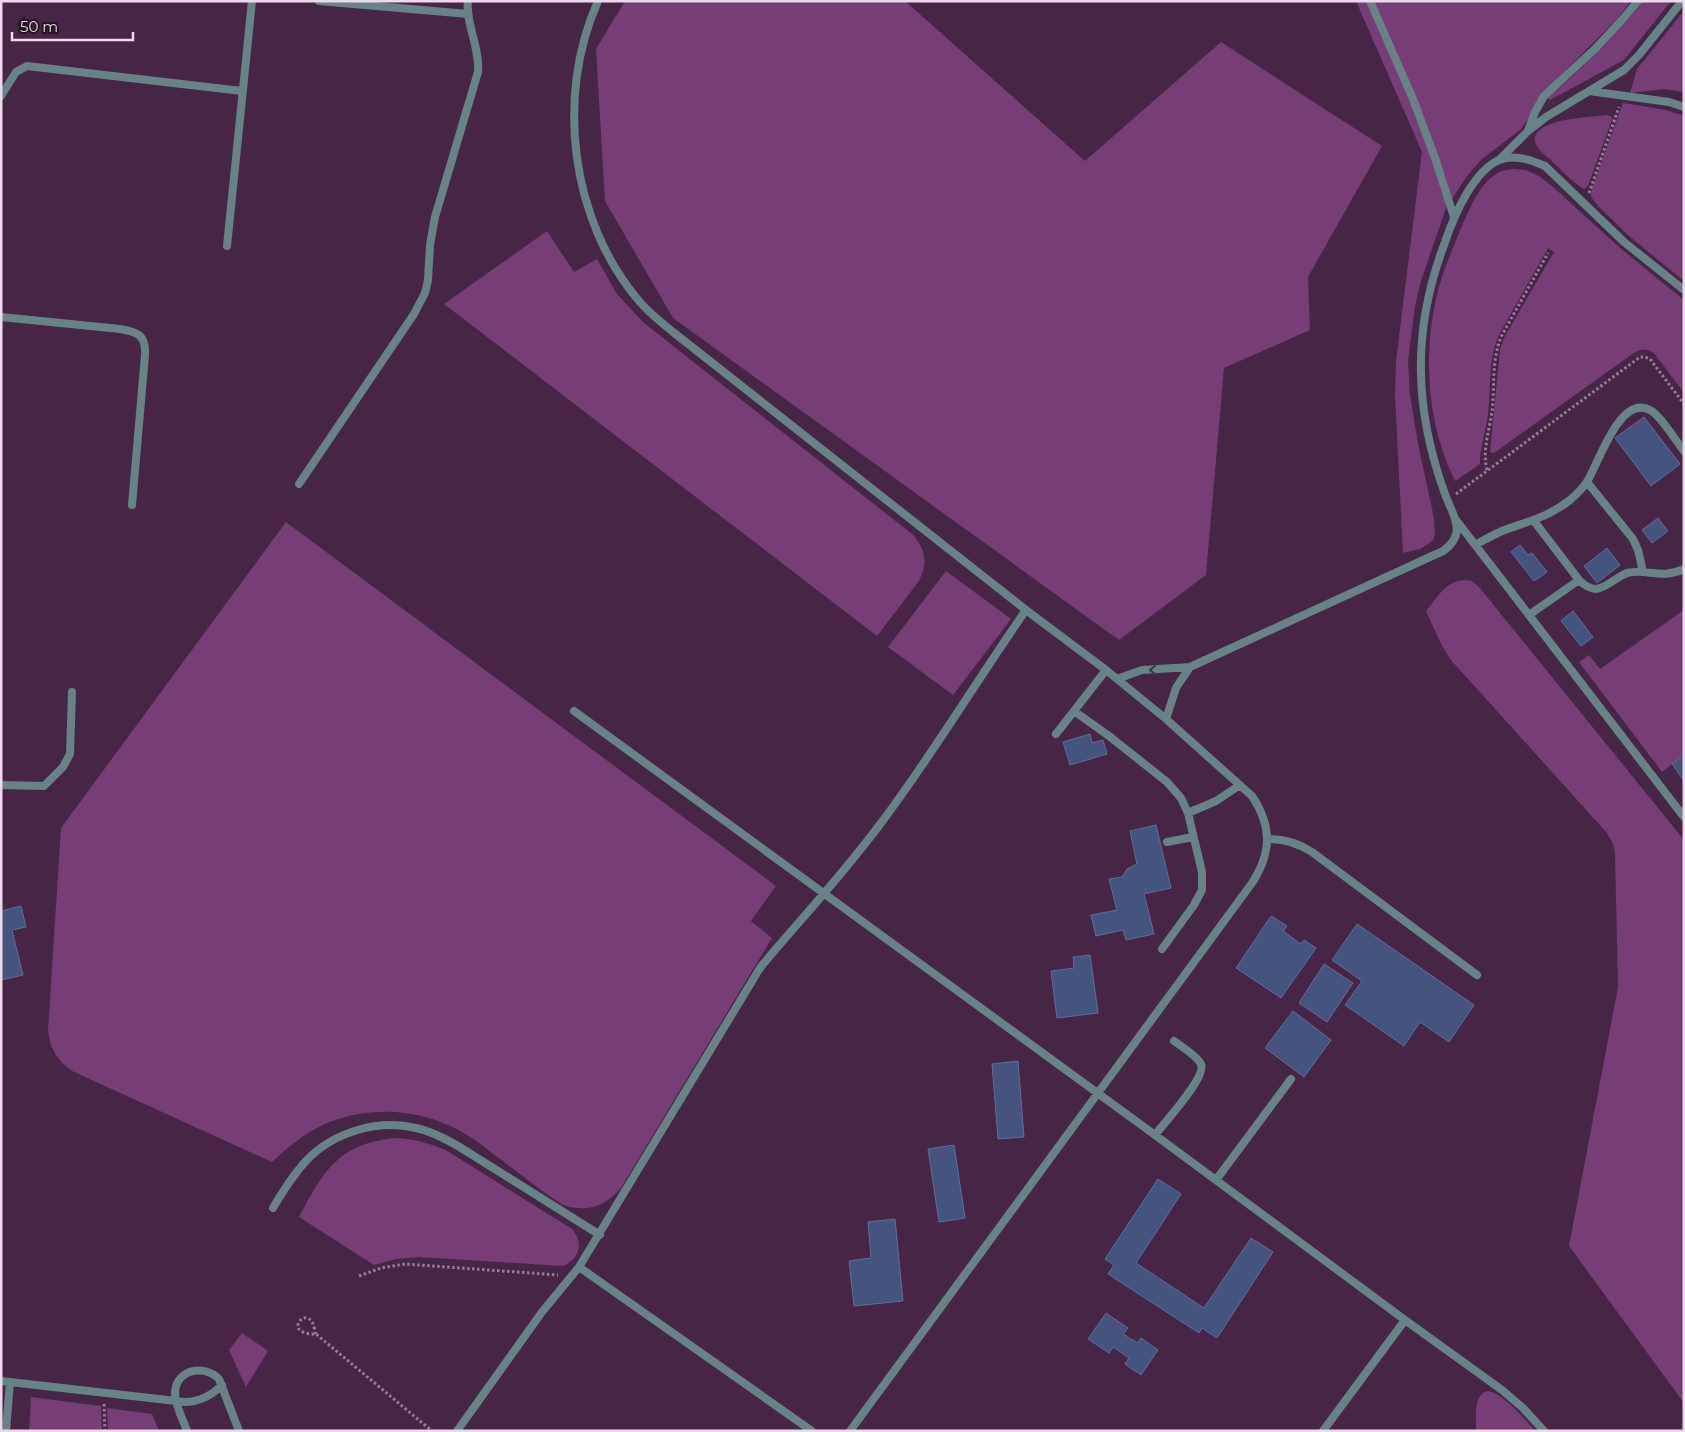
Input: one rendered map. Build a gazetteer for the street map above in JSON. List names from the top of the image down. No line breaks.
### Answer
{"scale_bar":"50 m"}
